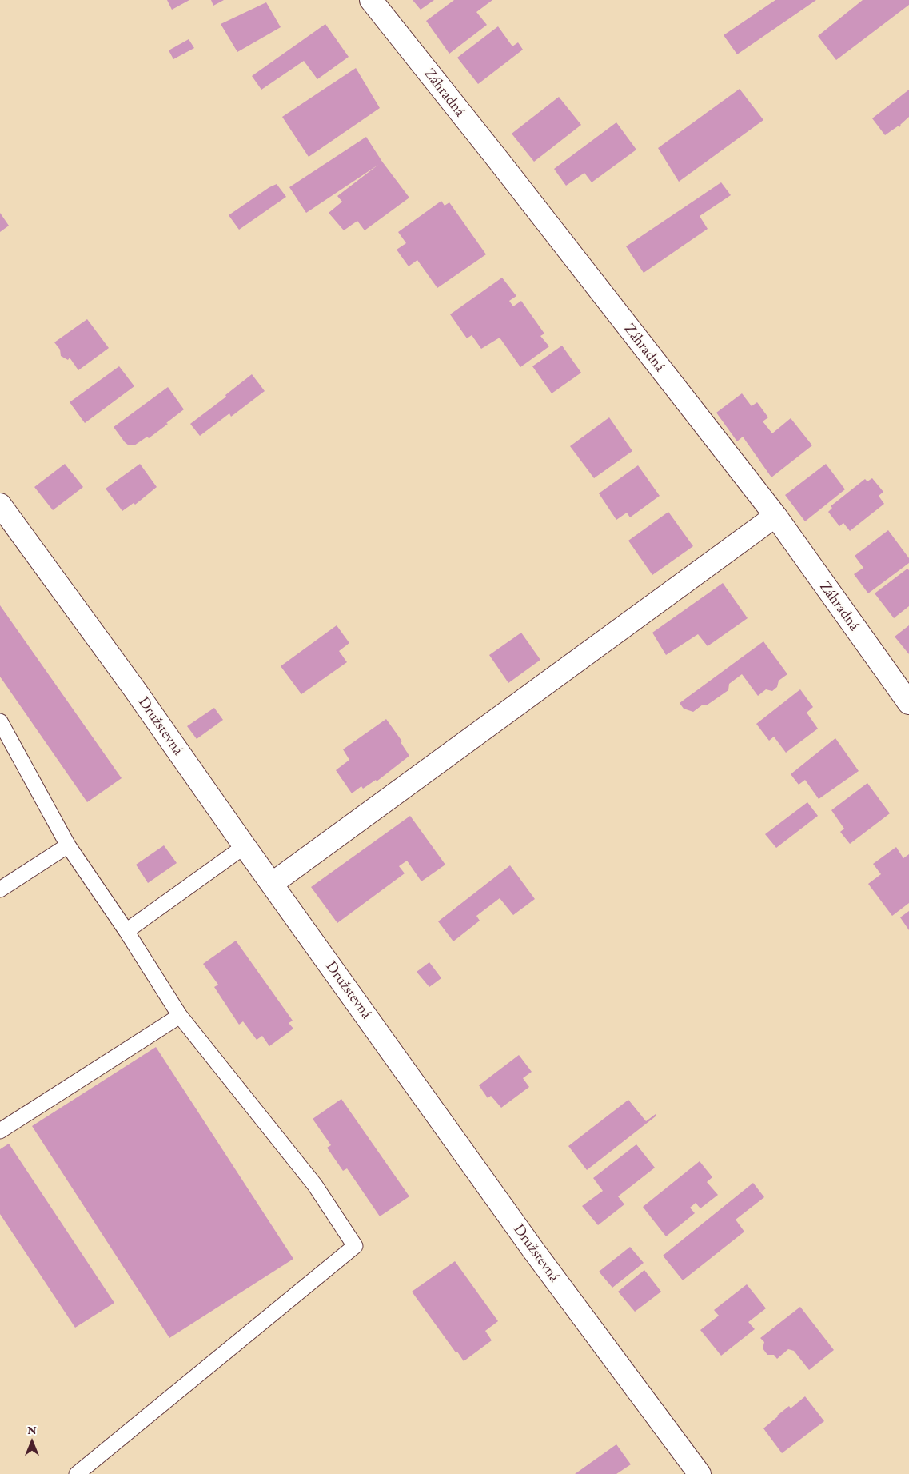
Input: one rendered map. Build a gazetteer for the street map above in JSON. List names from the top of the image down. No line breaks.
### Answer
{"streets":{"street":["Záhradná","Družstevná"]},"north":"top"}
